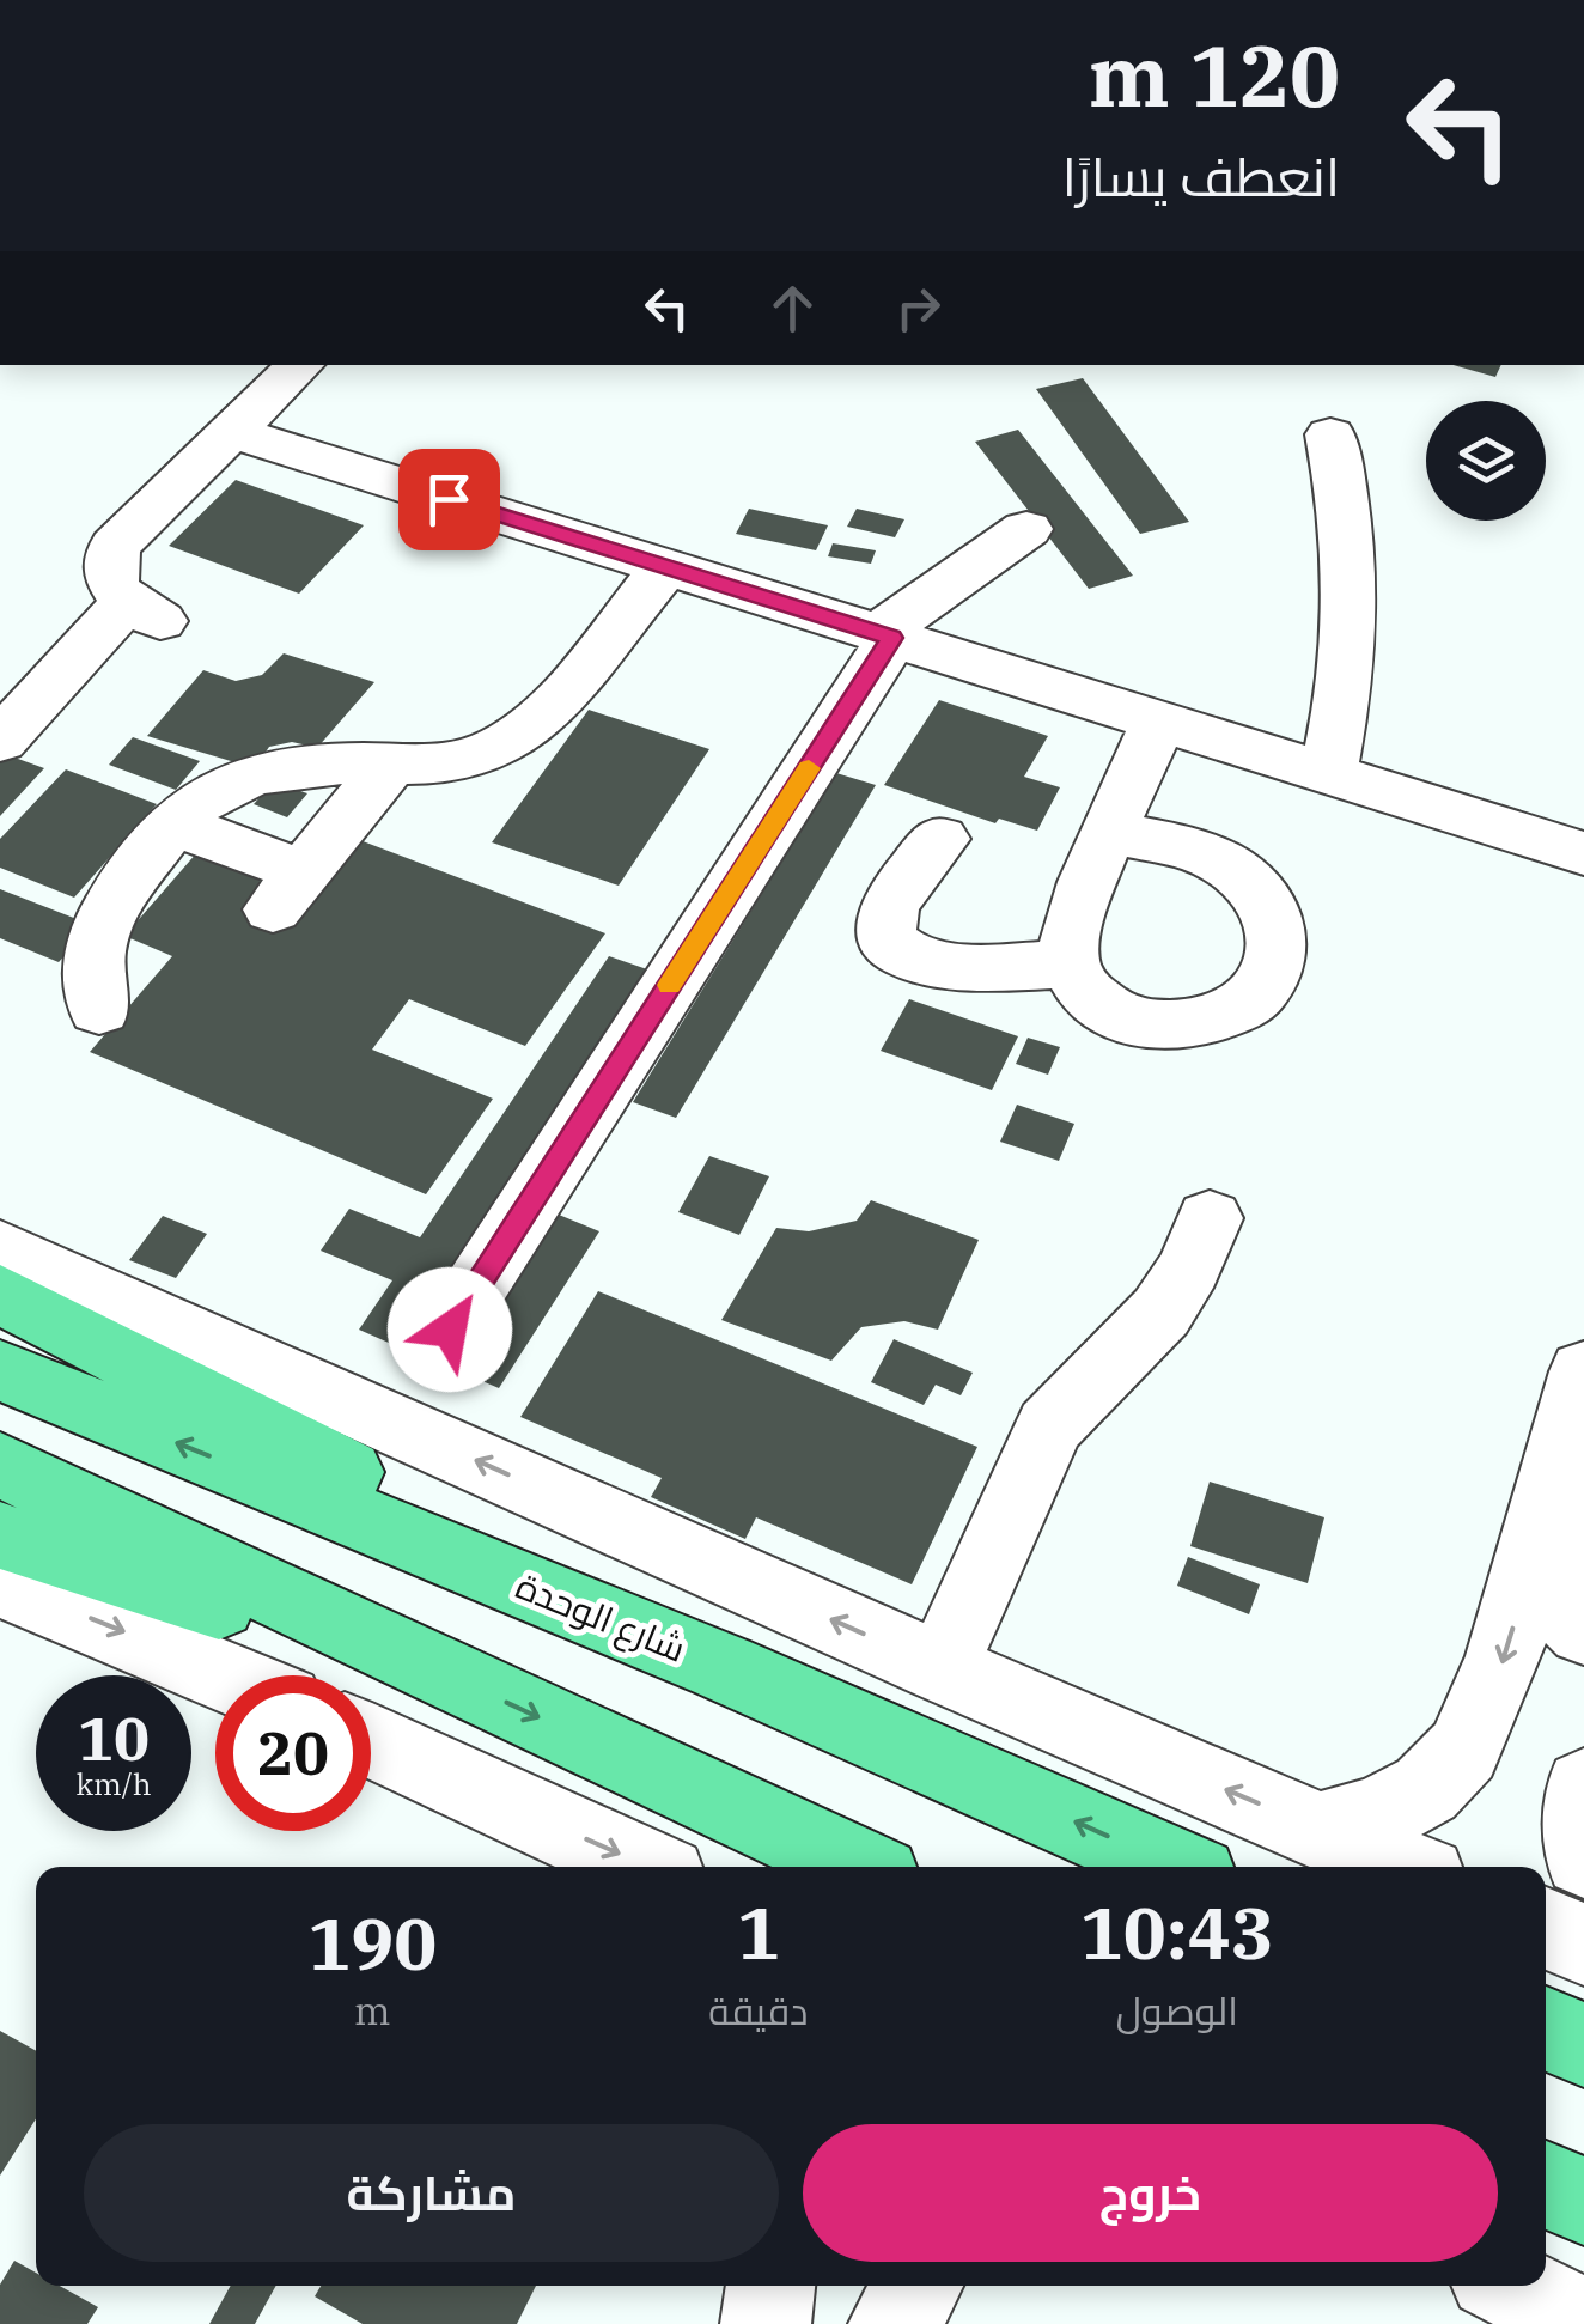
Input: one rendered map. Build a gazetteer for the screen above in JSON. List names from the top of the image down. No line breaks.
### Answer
{"streets":{"highway":["شارع الوحدة"]},"page":{"turn":["120 m","انعطف يسارًا"],"speed":"10 km/h","limit":"20","eta":["10:43","الوصول","1","دقيقة","190","m"],"buttons":["خروج","مشاركة"]}}
